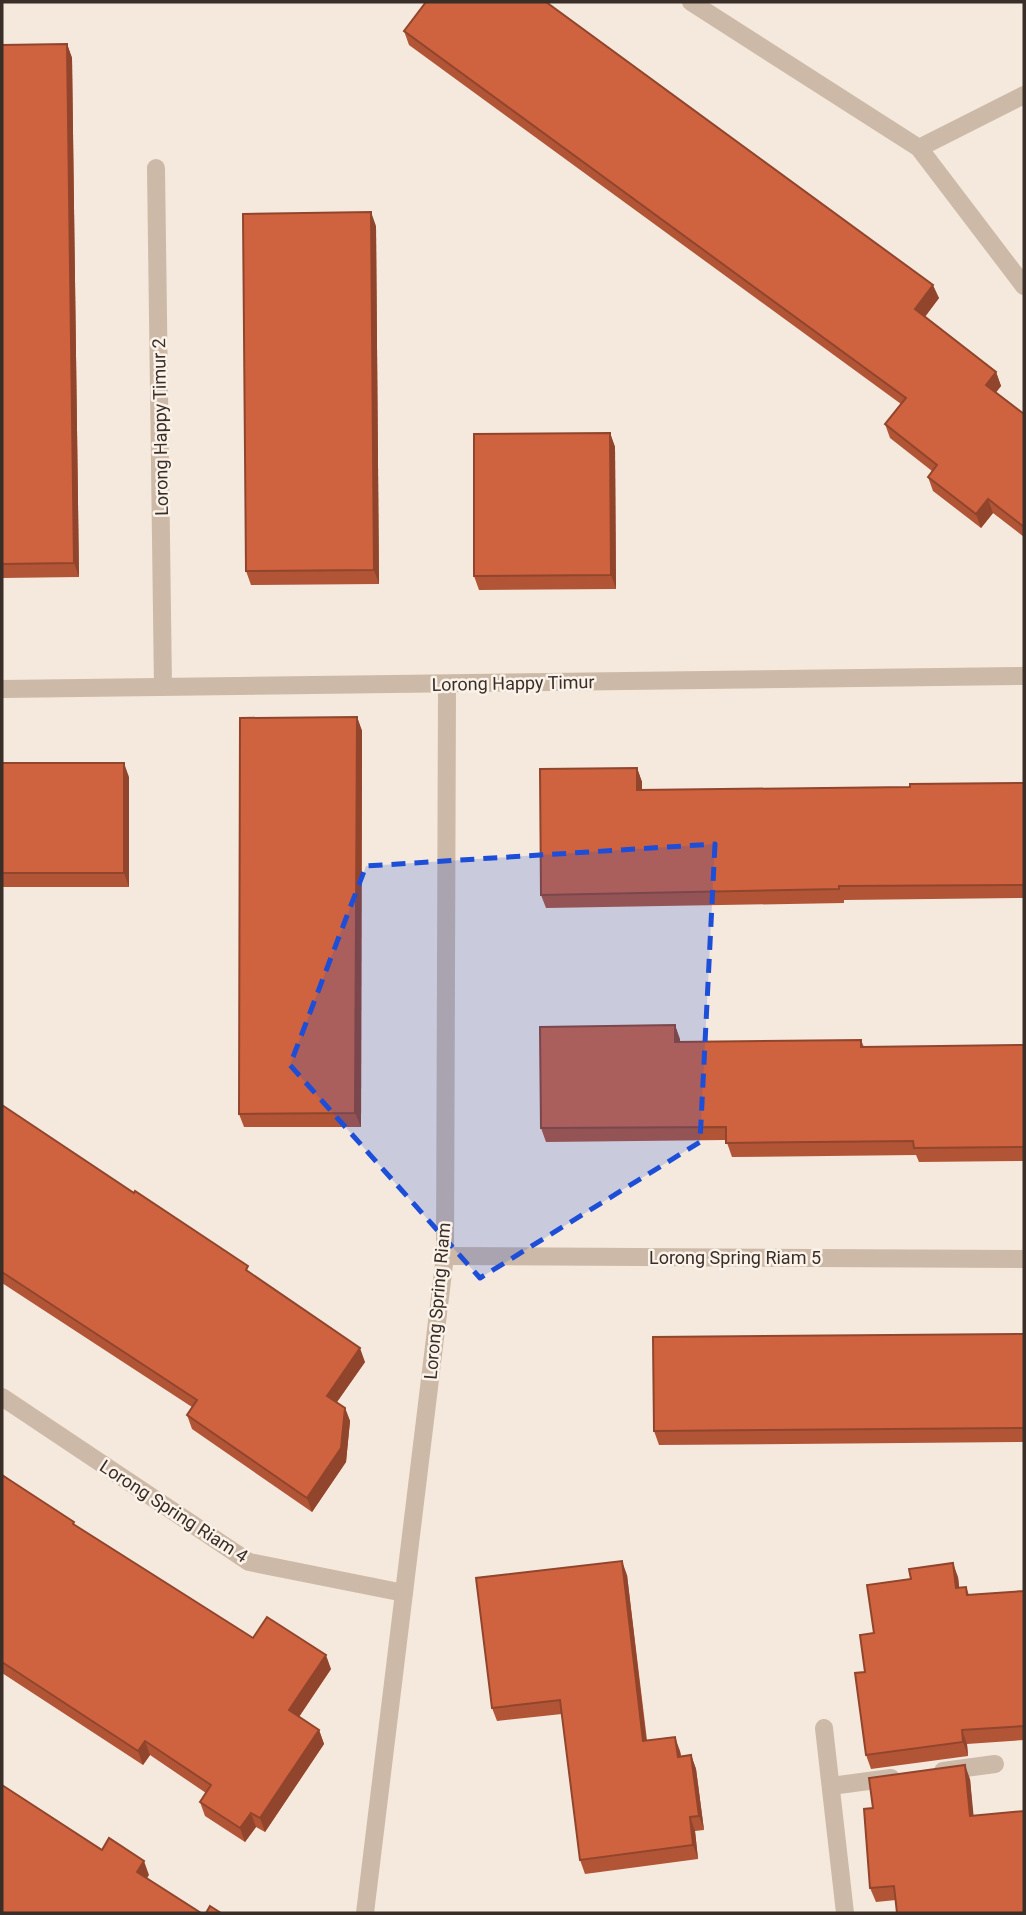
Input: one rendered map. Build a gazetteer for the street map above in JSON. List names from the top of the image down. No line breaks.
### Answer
{"streets":{"street":["Lorong Happy Timur 2","Lorong Happy Timur","Lorong Spring Riam 5","Lorong Spring Riam","Lorong Spring Riam 4"]},"crossings":[["Lorong Happy Timur 2","Lorong Happy Timur"],["Lorong Happy Timur","Lorong Spring Riam"],["Lorong Spring Riam 5","Lorong Spring Riam"],["Lorong Spring Riam","Lorong Spring Riam 4"]]}
